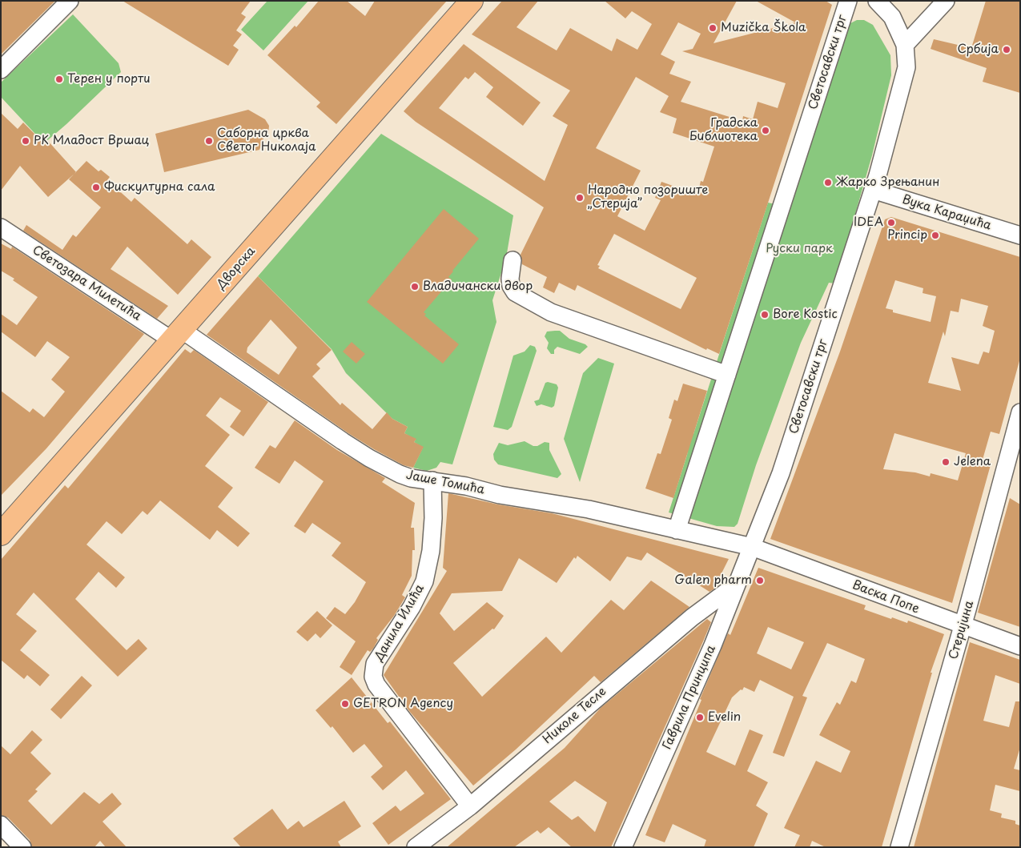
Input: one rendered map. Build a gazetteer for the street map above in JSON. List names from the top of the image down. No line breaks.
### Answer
{"streets":{"main road":["Дворска"],"street":["Светосавски трг","Вука Караџића","Светозара Милетића","Јаше Томића","Васка Попе","Данила Илића","Стеријина","Гаврила Принципа","Николе Тесле"]},"crossings":[["Светосавски трг","Вука Караџића"],["Светосавски трг","Јаше Томића"],["Светосавски трг","Васка Попе"],["Светосавски трг","Гаврила Принципа"],["Дворска","Светозара Милетића"],["Дворска","Јаше Томића"],["Светозара Милетића","Јаше Томића"],["Јаше Томића","Данила Илића"],["Васка Попе","Стеријина"],["Васка Попе","Гаврила Принципа"],["Данила Илића","Николе Тесле"],["Гаврила Принципа","Николе Тесле"]],"parks":["Руски парк"],"places":["Muzička Škola","Србија","Терен у порти","Градска Библиотека","РК Младост Вршац","Саборна црква Светог Николаја","Жарко Зрењанин","Фискултурна сала","Народно позориште „Стерија”","IDEA","Princip","Владичански двор","Bore Kostic","Jelena","Galen pharm","GETRON Agency","Evelin"]}
